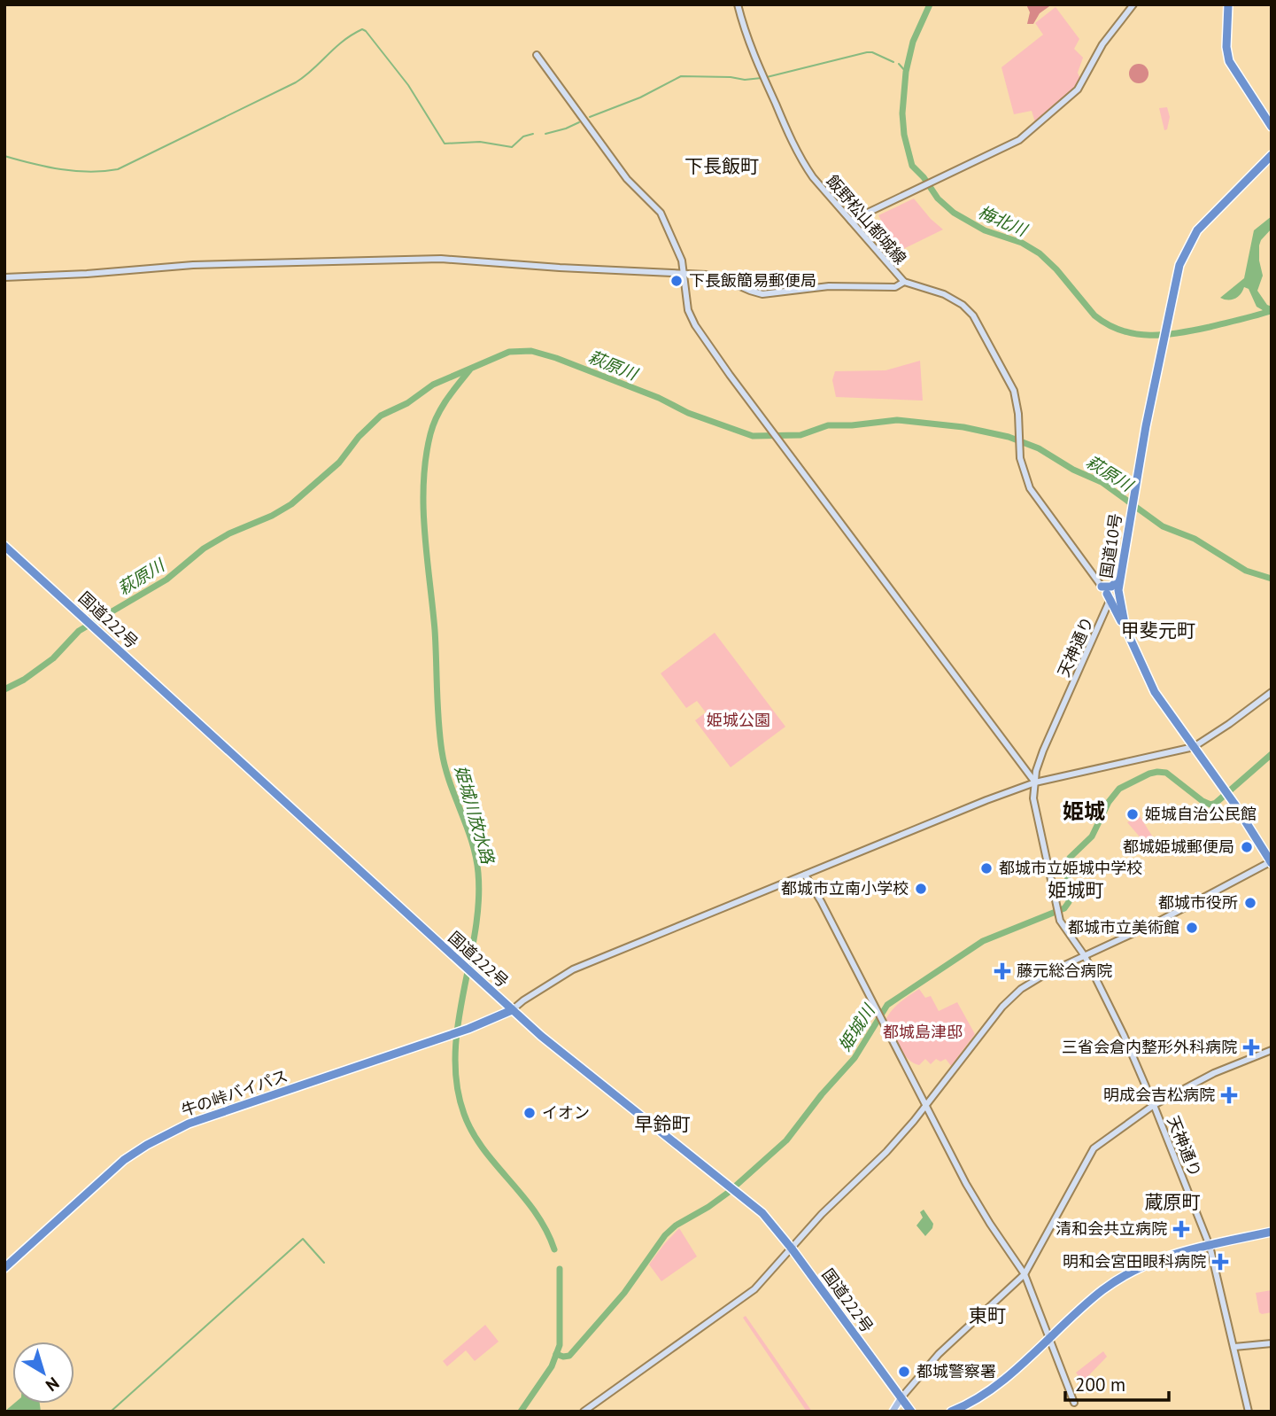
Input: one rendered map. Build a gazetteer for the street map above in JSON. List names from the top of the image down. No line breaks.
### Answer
{"streets":{"highway":["国道10号","国道222号","牛の峠バイパス"],"street":["飯野松山都城線","天神通り"]},"crossings":[["飯野松山都城線","天神通り"],["国道222号","牛の峠バイパス"]],"districts":["下長飯町","甲斐元町","姫城","姫城町","早鈴町","蔵原町","東町"],"water":["梅北川","萩原川","姫城川放水路","姫城川"],"parks":["姫城公園","都城島津邸"],"places":{"other":["下長飯簡易郵便局","姫城自治公民館","都城姫城郵便局","都城市立姫城中学校","都城市立南小学校","都城市役所","都城市立美術館","イオン","都城警察署"],"health":["藤元総合病院","三省会倉内整形外科病院","明成会吉松病院","清和会共立病院","明和会宮田眼科病院"]},"scale_bar":"200 m","north":"bottom right"}
